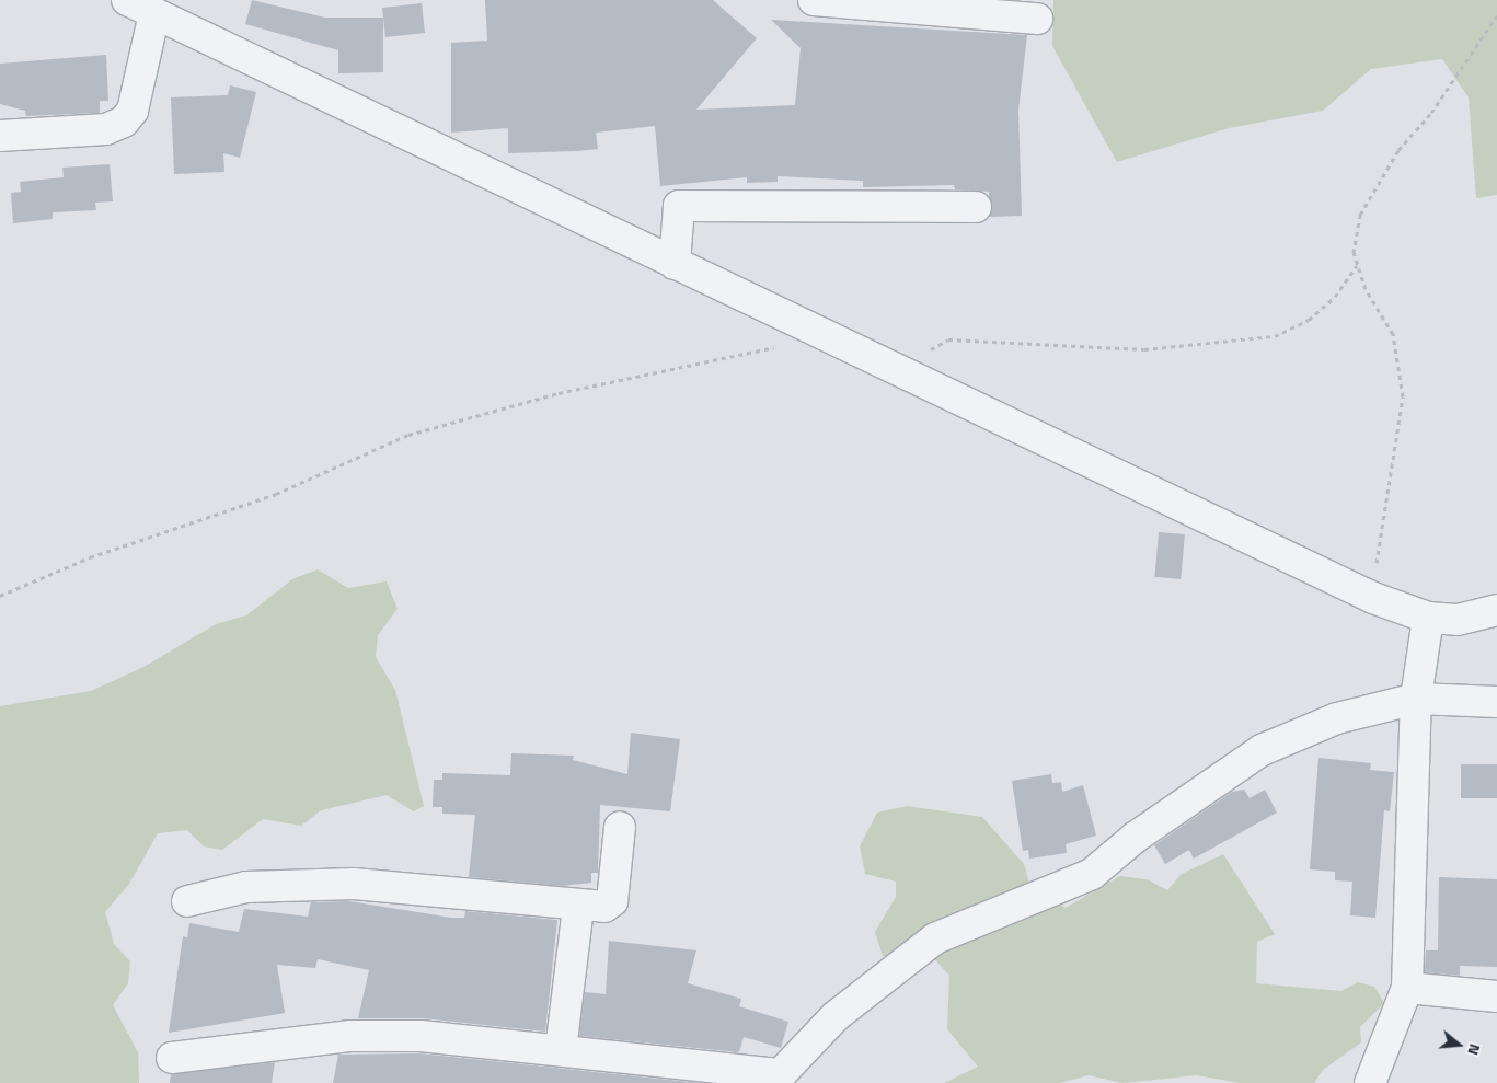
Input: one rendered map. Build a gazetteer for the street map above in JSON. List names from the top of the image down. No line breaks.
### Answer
{"north":"right"}
